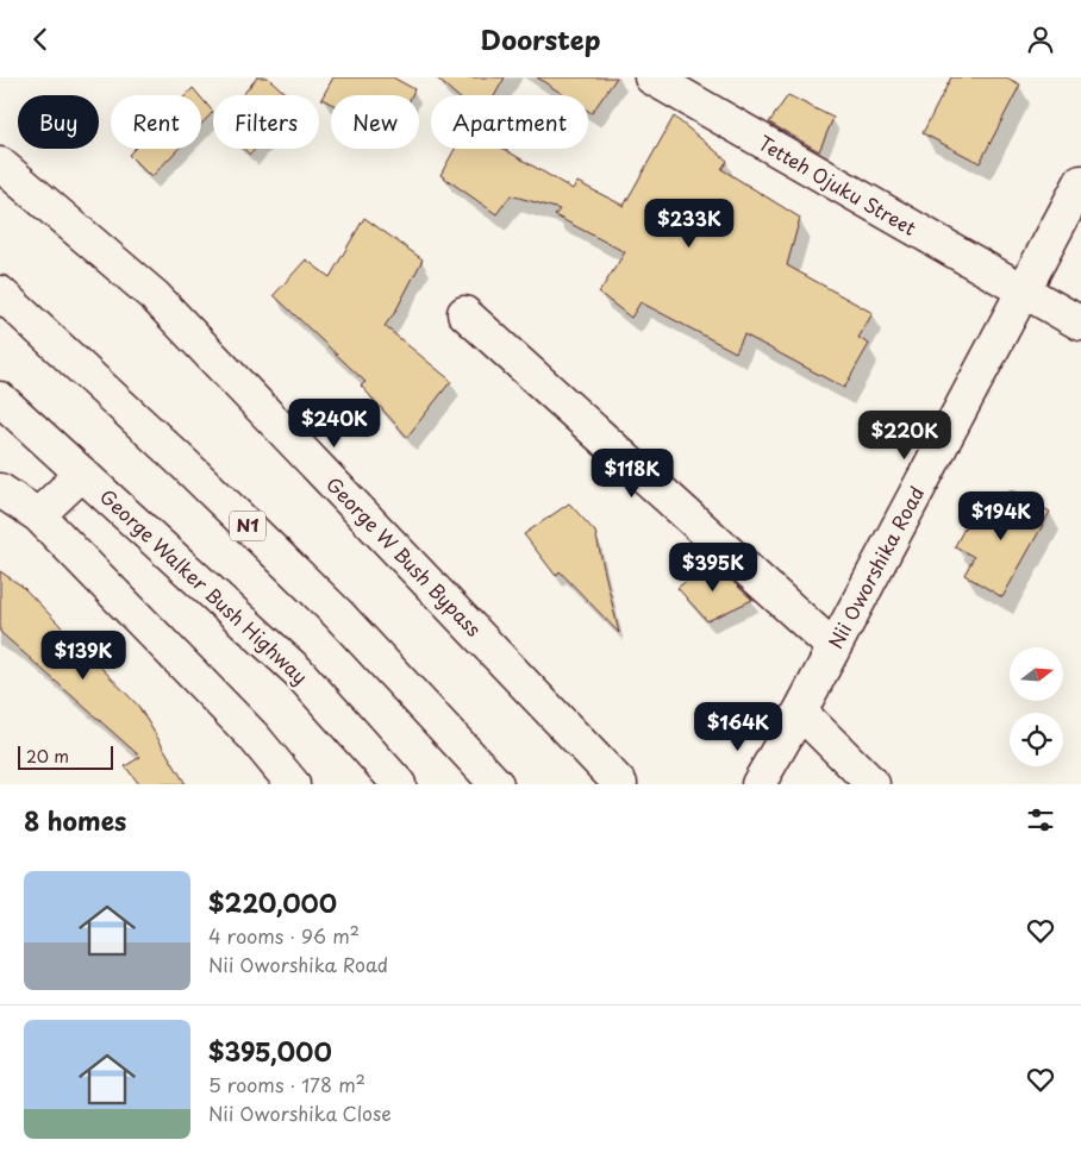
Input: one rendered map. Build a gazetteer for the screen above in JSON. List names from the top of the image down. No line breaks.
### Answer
{"streets":{"main road":["Tetteh Ojuku Street","N1","George W Bush Bypass","Nii Oworshika Road","George Walker Bush Highway"]},"crossings":[["Tetteh Ojuku Street","Nii Oworshika Road"]],"scale_bar":"20 m","north":"right","page":{"header":"Doorstep","chip":["Buy","Rent","Filters","New","Apartment"],"price":["$233K","$240K","$220K","$118K","$194K","$395K","$139K","$164K"],"scale":"20 m","heading":"8 homes","list":[{"name":"$220,000","note":"4 rooms · 96 m² · Nii Oworshika Road"},{"name":"$395,000","note":"5 rooms · 178 m² · Nii Oworshika Close"}]}}
